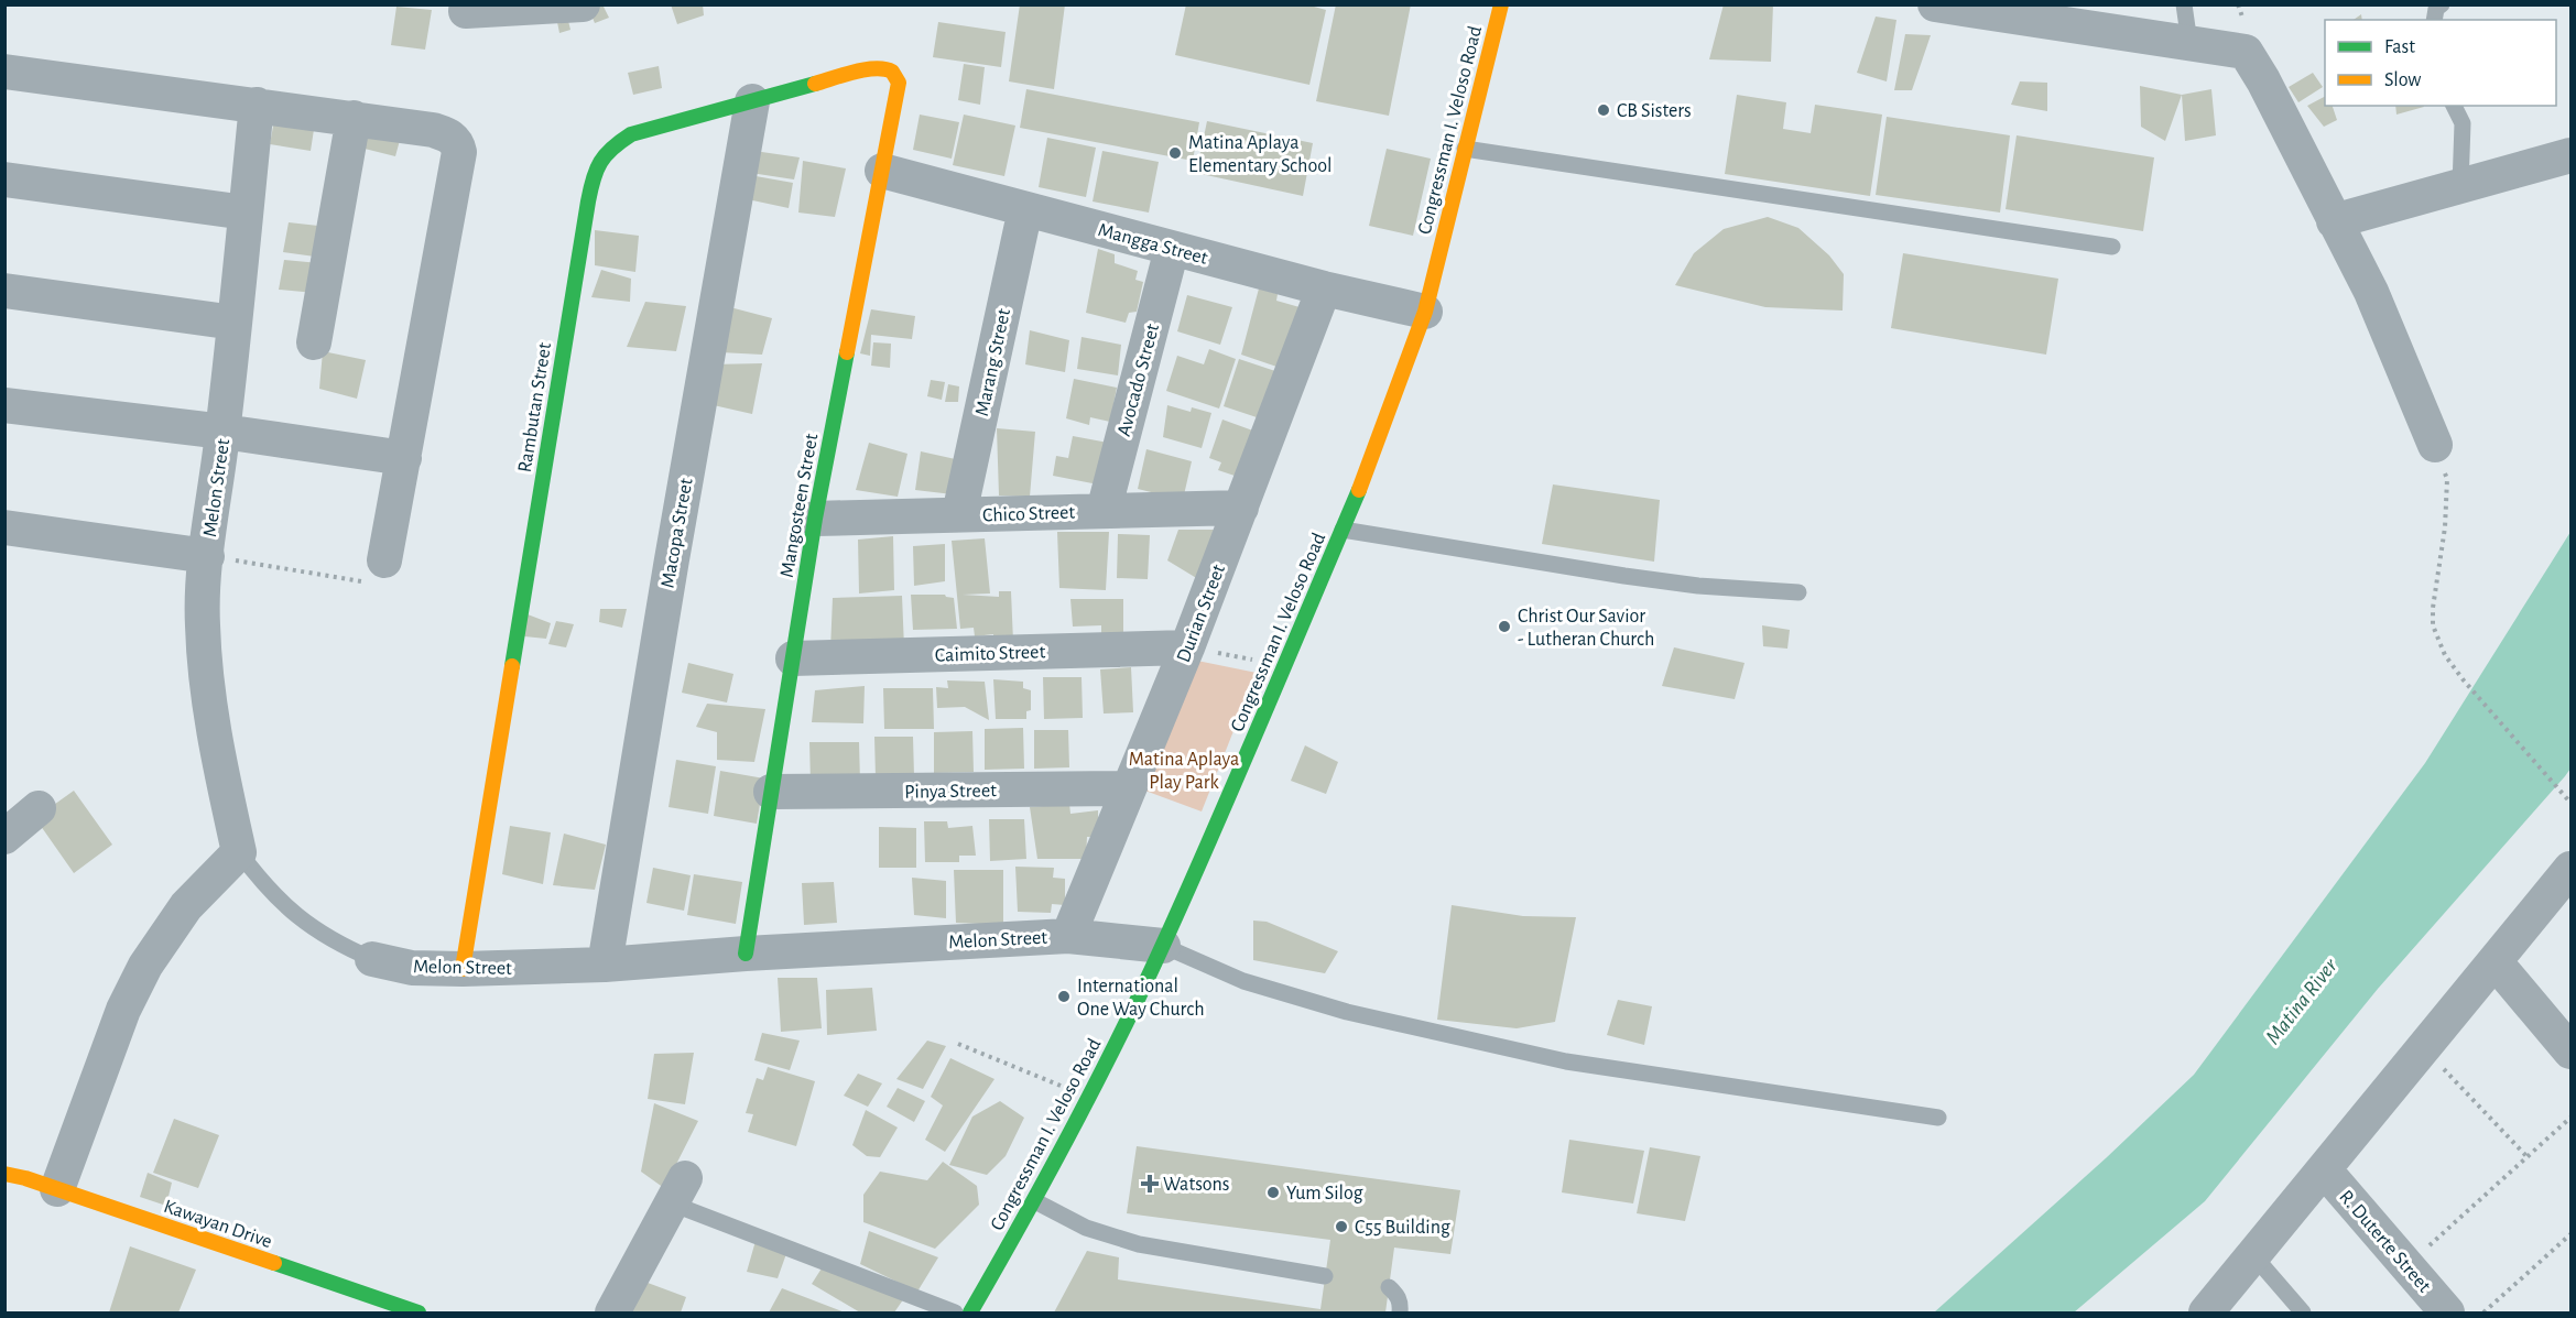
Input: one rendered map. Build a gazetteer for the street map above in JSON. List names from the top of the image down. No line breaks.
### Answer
{"streets":{"street":["Congressman I. Veloso Road","Mangga Street","Marang Street","Avocado Street","Rambutan Street","Melon Street","Mangosteen Street","Chico Street","Macopa Street","Durian Street","Caimito Street","Pinya Street","Kawayan Drive","R. Duterte Street"]},"crossings":[["Congressman I. Veloso Road","Mangga Street"],["Congressman I. Veloso Road","Melon Street"],["Mangga Street","Marang Street"],["Mangga Street","Avocado Street"],["Mangga Street","Mangosteen Street"],["Mangga Street","Durian Street"],["Marang Street","Chico Street"],["Avocado Street","Chico Street"],["Rambutan Street","Melon Street"],["Rambutan Street","Mangosteen Street"],["Rambutan Street","Macopa Street"],["Melon Street","Mangosteen Street"],["Melon Street","Macopa Street"],["Melon Street","Durian Street"],["Mangosteen Street","Chico Street"],["Mangosteen Street","Caimito Street"],["Mangosteen Street","Pinya Street"],["Chico Street","Durian Street"],["Durian Street","Caimito Street"],["Durian Street","Pinya Street"]],"water":["Matina River"],"parks":["Matina Aplaya Play Park"],"places":{"other":["CB Sisters","Matina Aplaya Elementary School","Christ Our Savior - Lutheran Church","International One Way Church","Yum Silog","C55 Building"],"health":["Watsons"]},"legend":["Fast","Slow"]}
